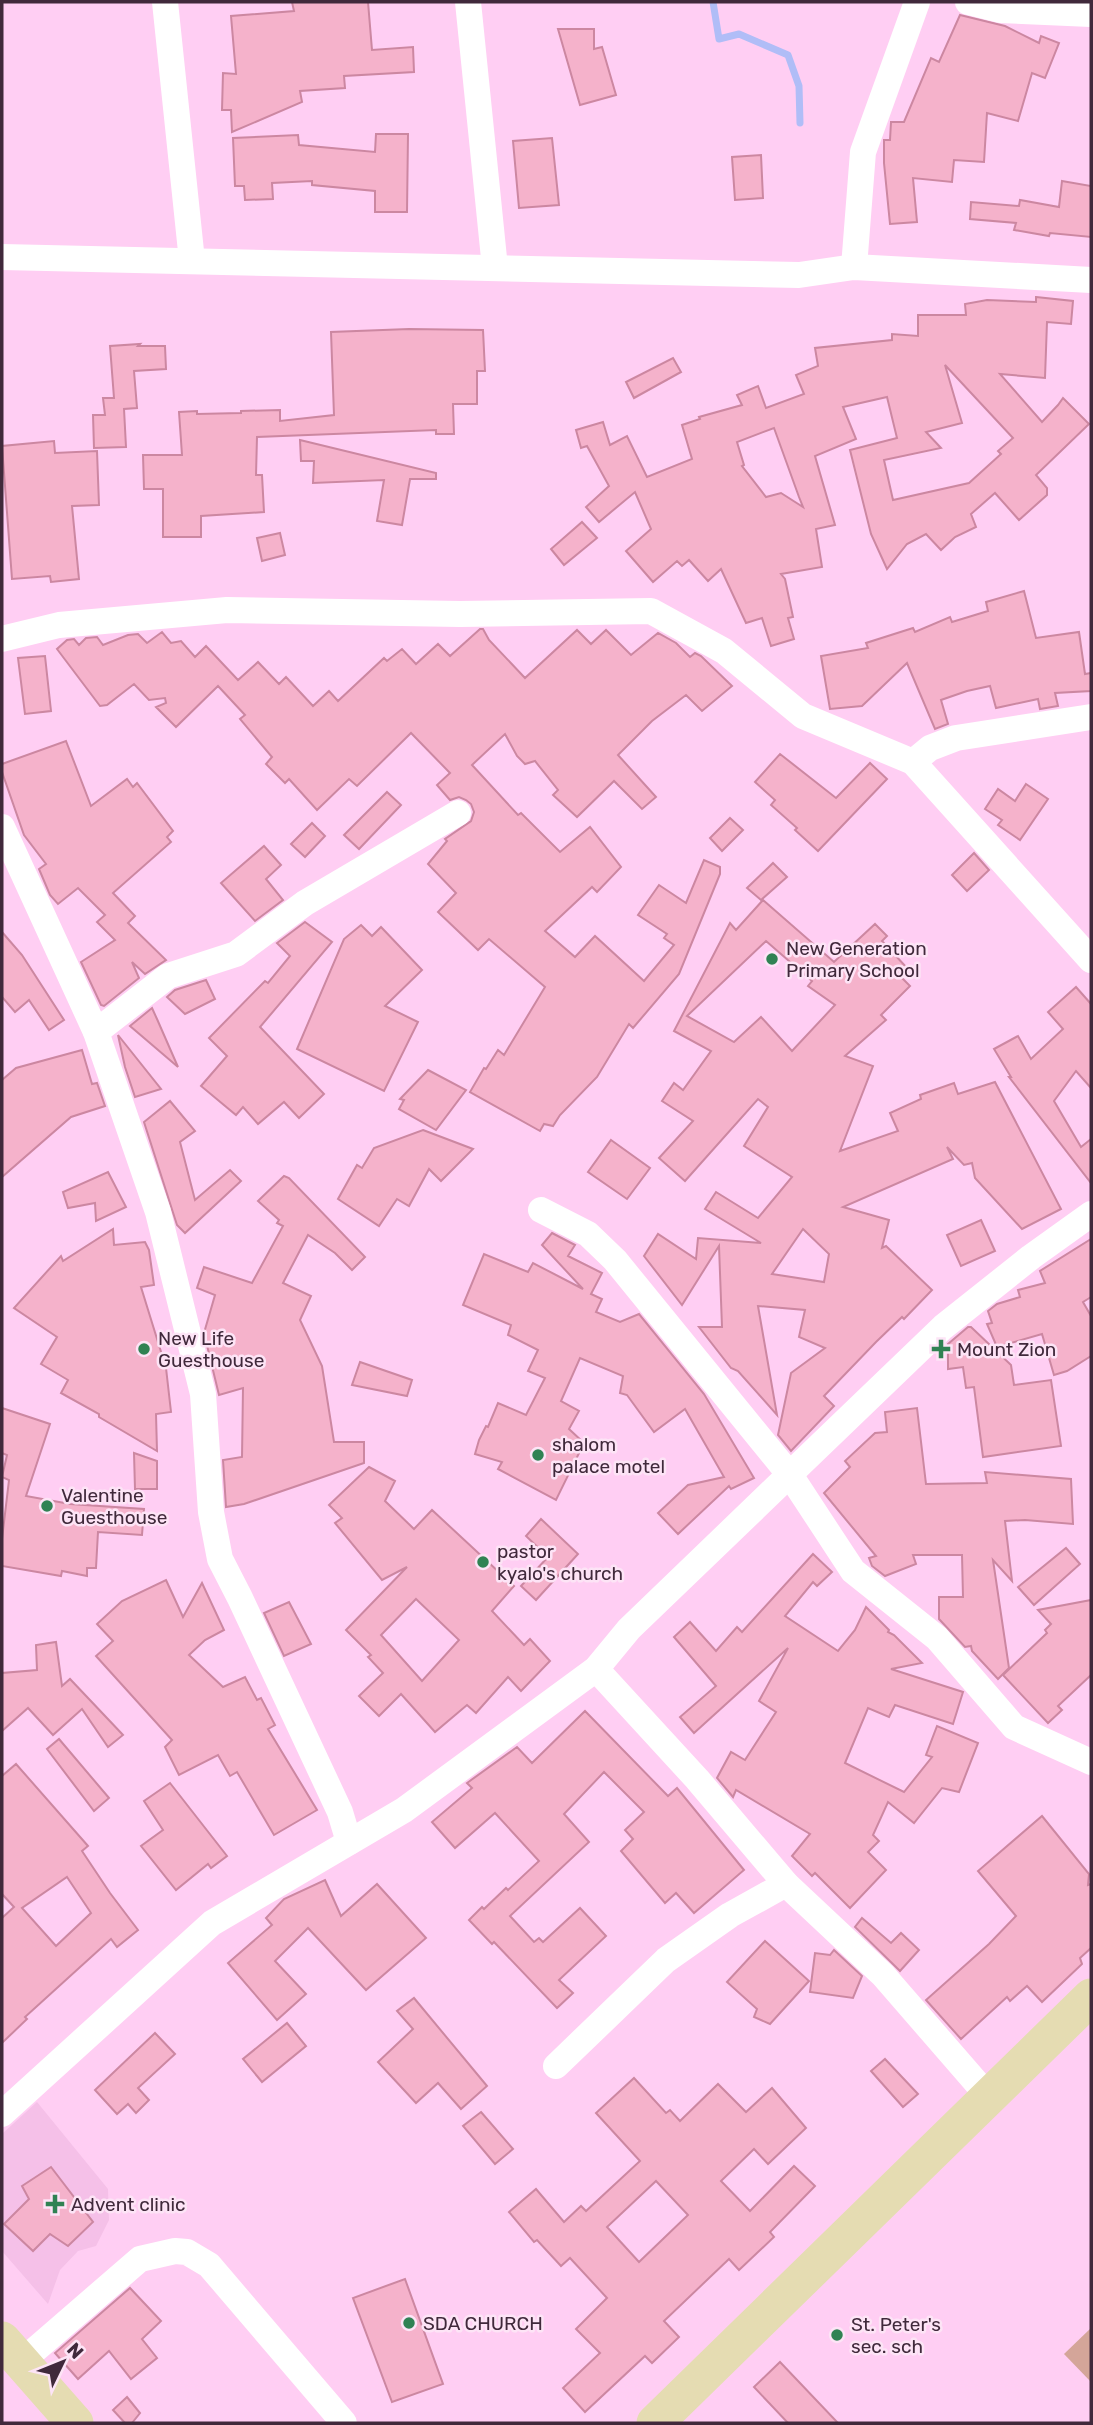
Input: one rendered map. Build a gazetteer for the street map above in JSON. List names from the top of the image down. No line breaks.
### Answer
{"places":{"other":["New Generation Primary School","New Life Guesthouse","shalom palace motel","Valentine Guesthouse","pastor kyalo's church","SDA CHURCH","St. Peter's sec. sch"],"health":["Mount Zion","Advent clinic"]},"north":"top right"}
